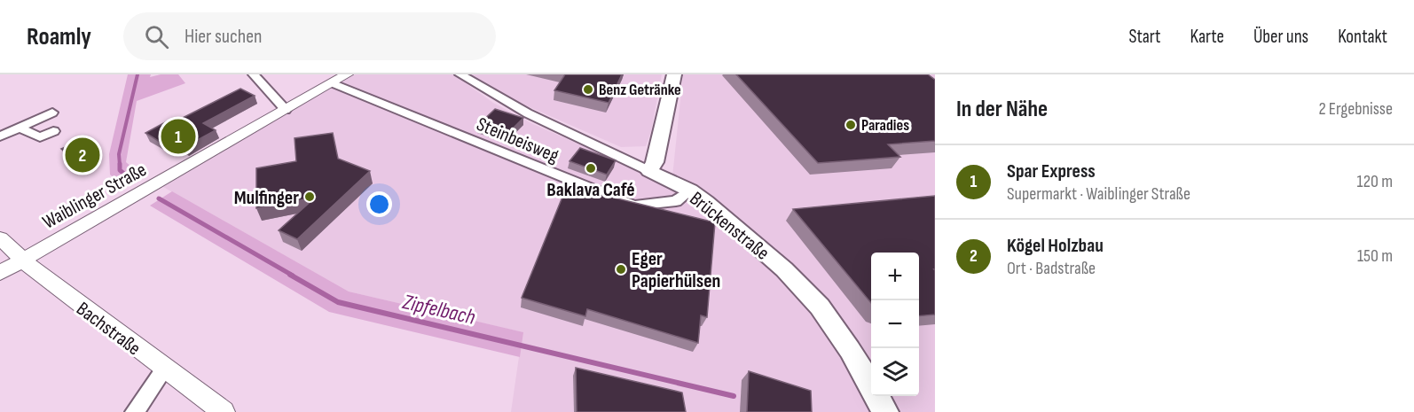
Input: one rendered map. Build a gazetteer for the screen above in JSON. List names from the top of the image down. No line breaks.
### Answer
{"streets":{"main road":["Brückenstraße"],"street":["Steinbeisweg","Waiblinger Straße","Bachstraße"]},"crossings":[["Steinbeisweg","Waiblinger Straße"],["Steinbeisweg","Brückenstraße"],["Waiblinger Straße","Bachstraße"]],"water":["Zipfelbach"],"places":["Benz Getränke","Paradies","Baklava Café","Mulfinger","Eger Papierhülsen"],"page":{"header":"Roamly","search":"Hier suchen","nav":["Start","Karte","Über uns","Kontakt"],"heading":["In der Nähe","2 Ergebnisse"],"pins":["1","2"],"list":[{"mark":"1","name":"Spar Express","note":"Supermarkt · Waiblinger Straße","value":"120 m"},{"mark":"2","name":"Kögel Holzbau","note":"Ort · Badstraße","value":"150 m"}],"map_buttons":["+","−"]}}
